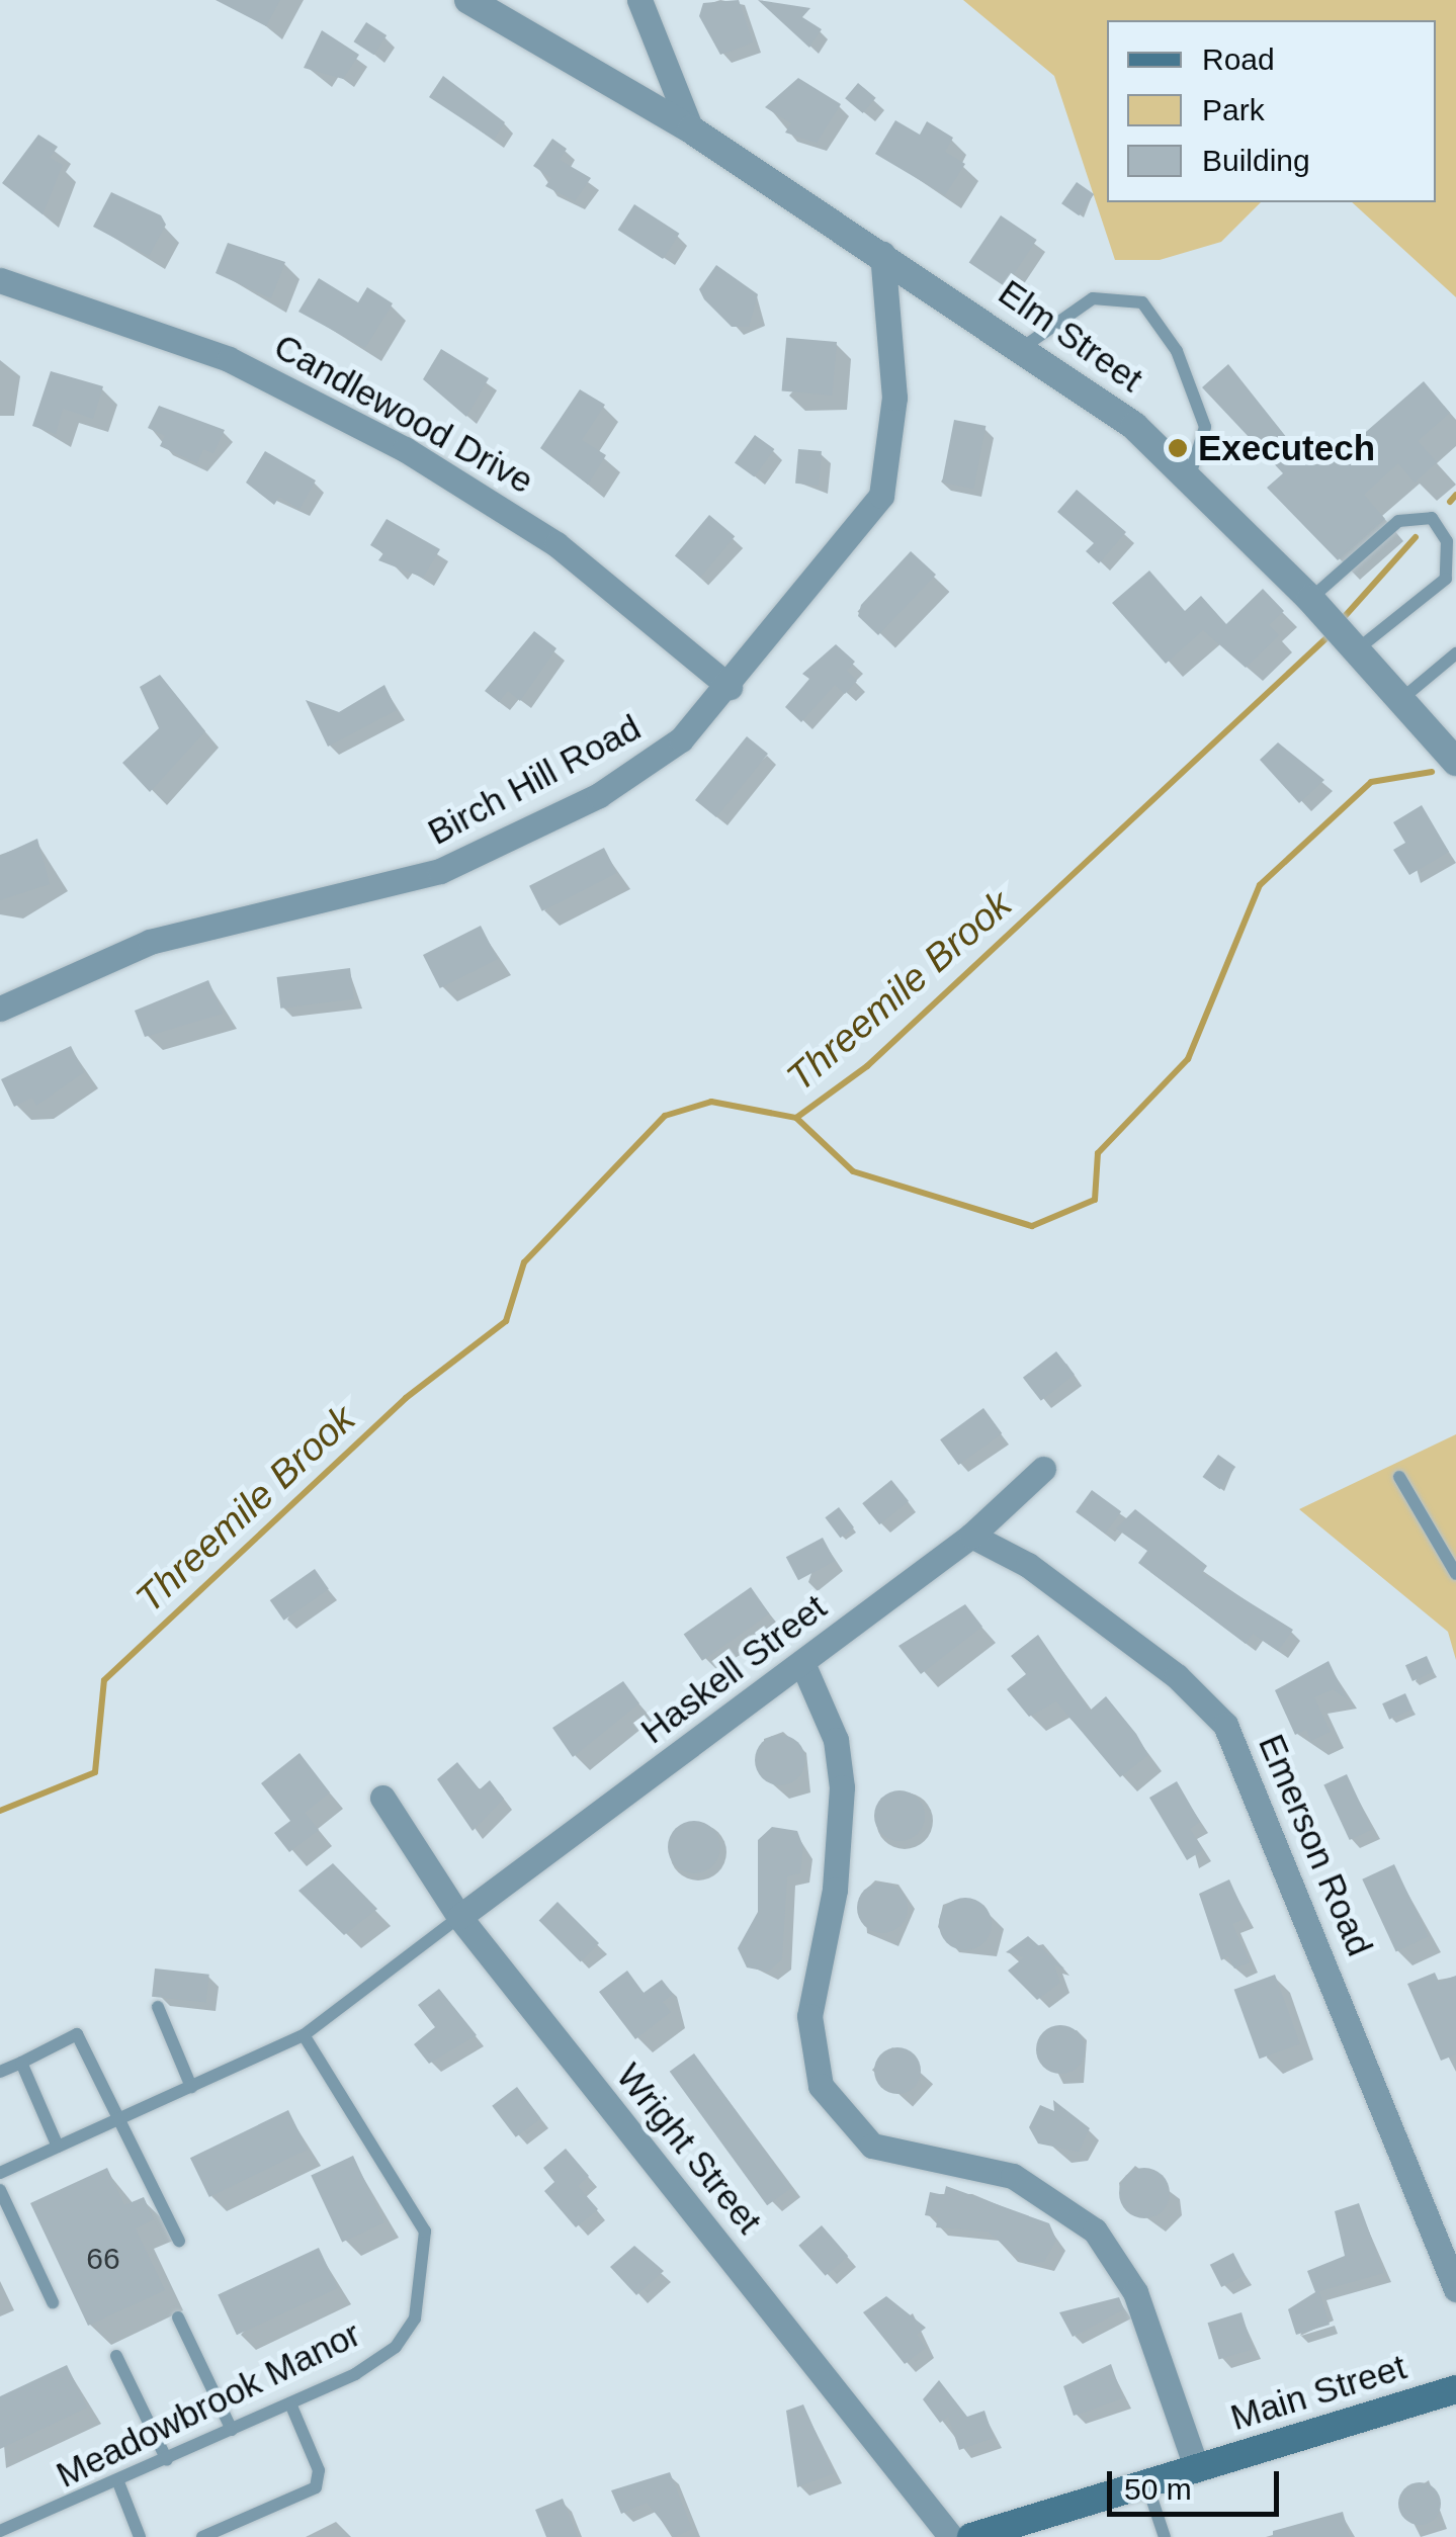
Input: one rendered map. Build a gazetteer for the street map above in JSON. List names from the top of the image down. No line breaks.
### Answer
{"streets":{"main road":["Main Street"],"street":["Elm Street","Candlewood Drive","Birch Hill Road","Haskell Street","Emerson Road","Wright Street"],"lane":["Meadowbrook Manor"]},"crossings":[["Elm Street","Birch Hill Road"],["Candlewood Drive","Birch Hill Road"],["Haskell Street","Emerson Road"],["Haskell Street","Wright Street"]],"water":["Threemile Brook"],"places":["Executech"],"house_numbers":["66"],"legend":["Road","Park","Building"],"scale_bar":"50 m"}
